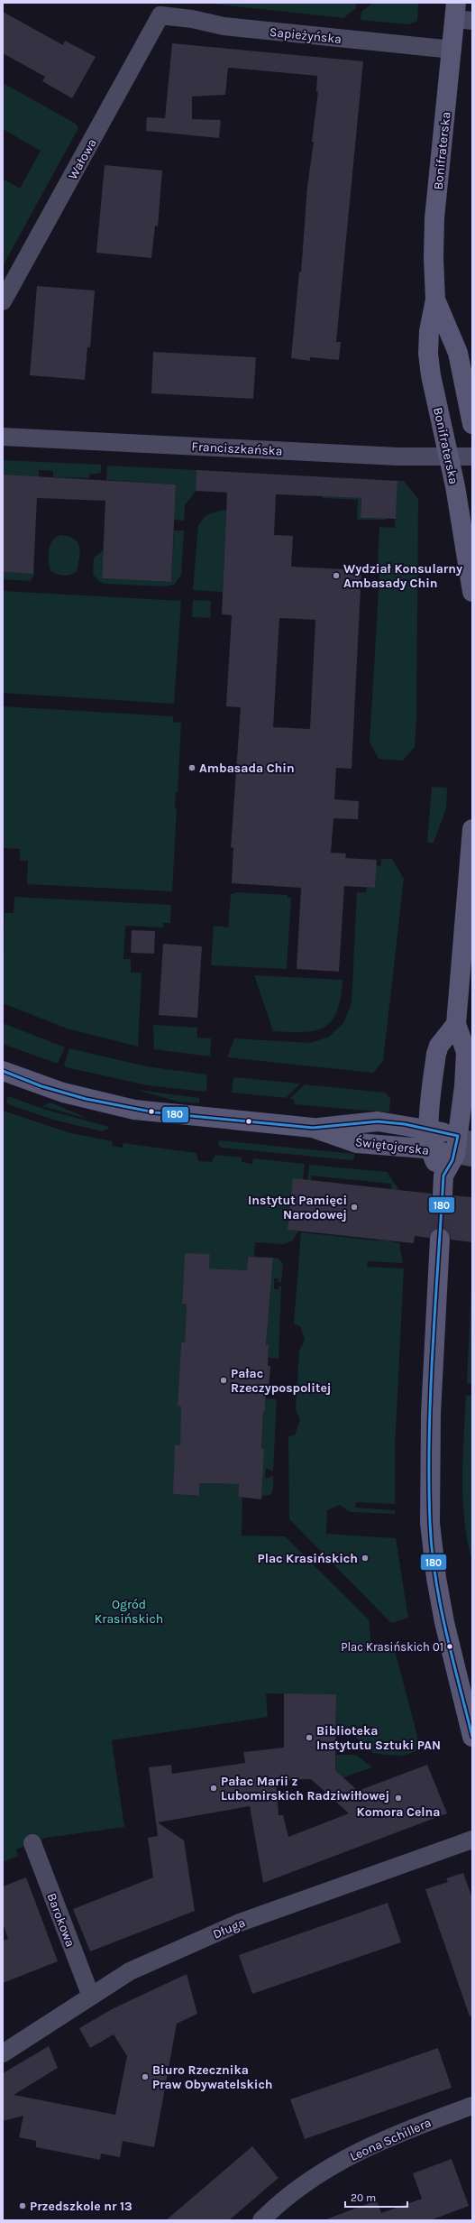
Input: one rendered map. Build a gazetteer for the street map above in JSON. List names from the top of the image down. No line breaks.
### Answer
{"streets":{"street":["Sapieżyńska","Bonifraterska","Wałowa","Franciszkańska","Świętojerska","Barokowa","Długa","Leona Schillera"]},"crossings":[["Sapieżyńska","Bonifraterska"],["Sapieżyńska","Wałowa"],["Bonifraterska","Franciszkańska"],["Barokowa","Długa"]],"parks":["Ogród Krasińskich"],"places":["Wydział Konsularny Ambasady Chin","Ambasada Chin","Instytut Pamięci Narodowej","Pałac Rzeczypospolitej","Plac Krasińskich","Plac Krasińskich 01","Biblioteka Instytutu Sztuki PAN","Pałac Marii z Lubomirskich Radziwiłłowej","Komora Celna","Biuro Rzecznika Praw Obywatelskich","Przedszkole nr 13"],"lines":["transit line 180"],"scale_bar":"20 m"}
